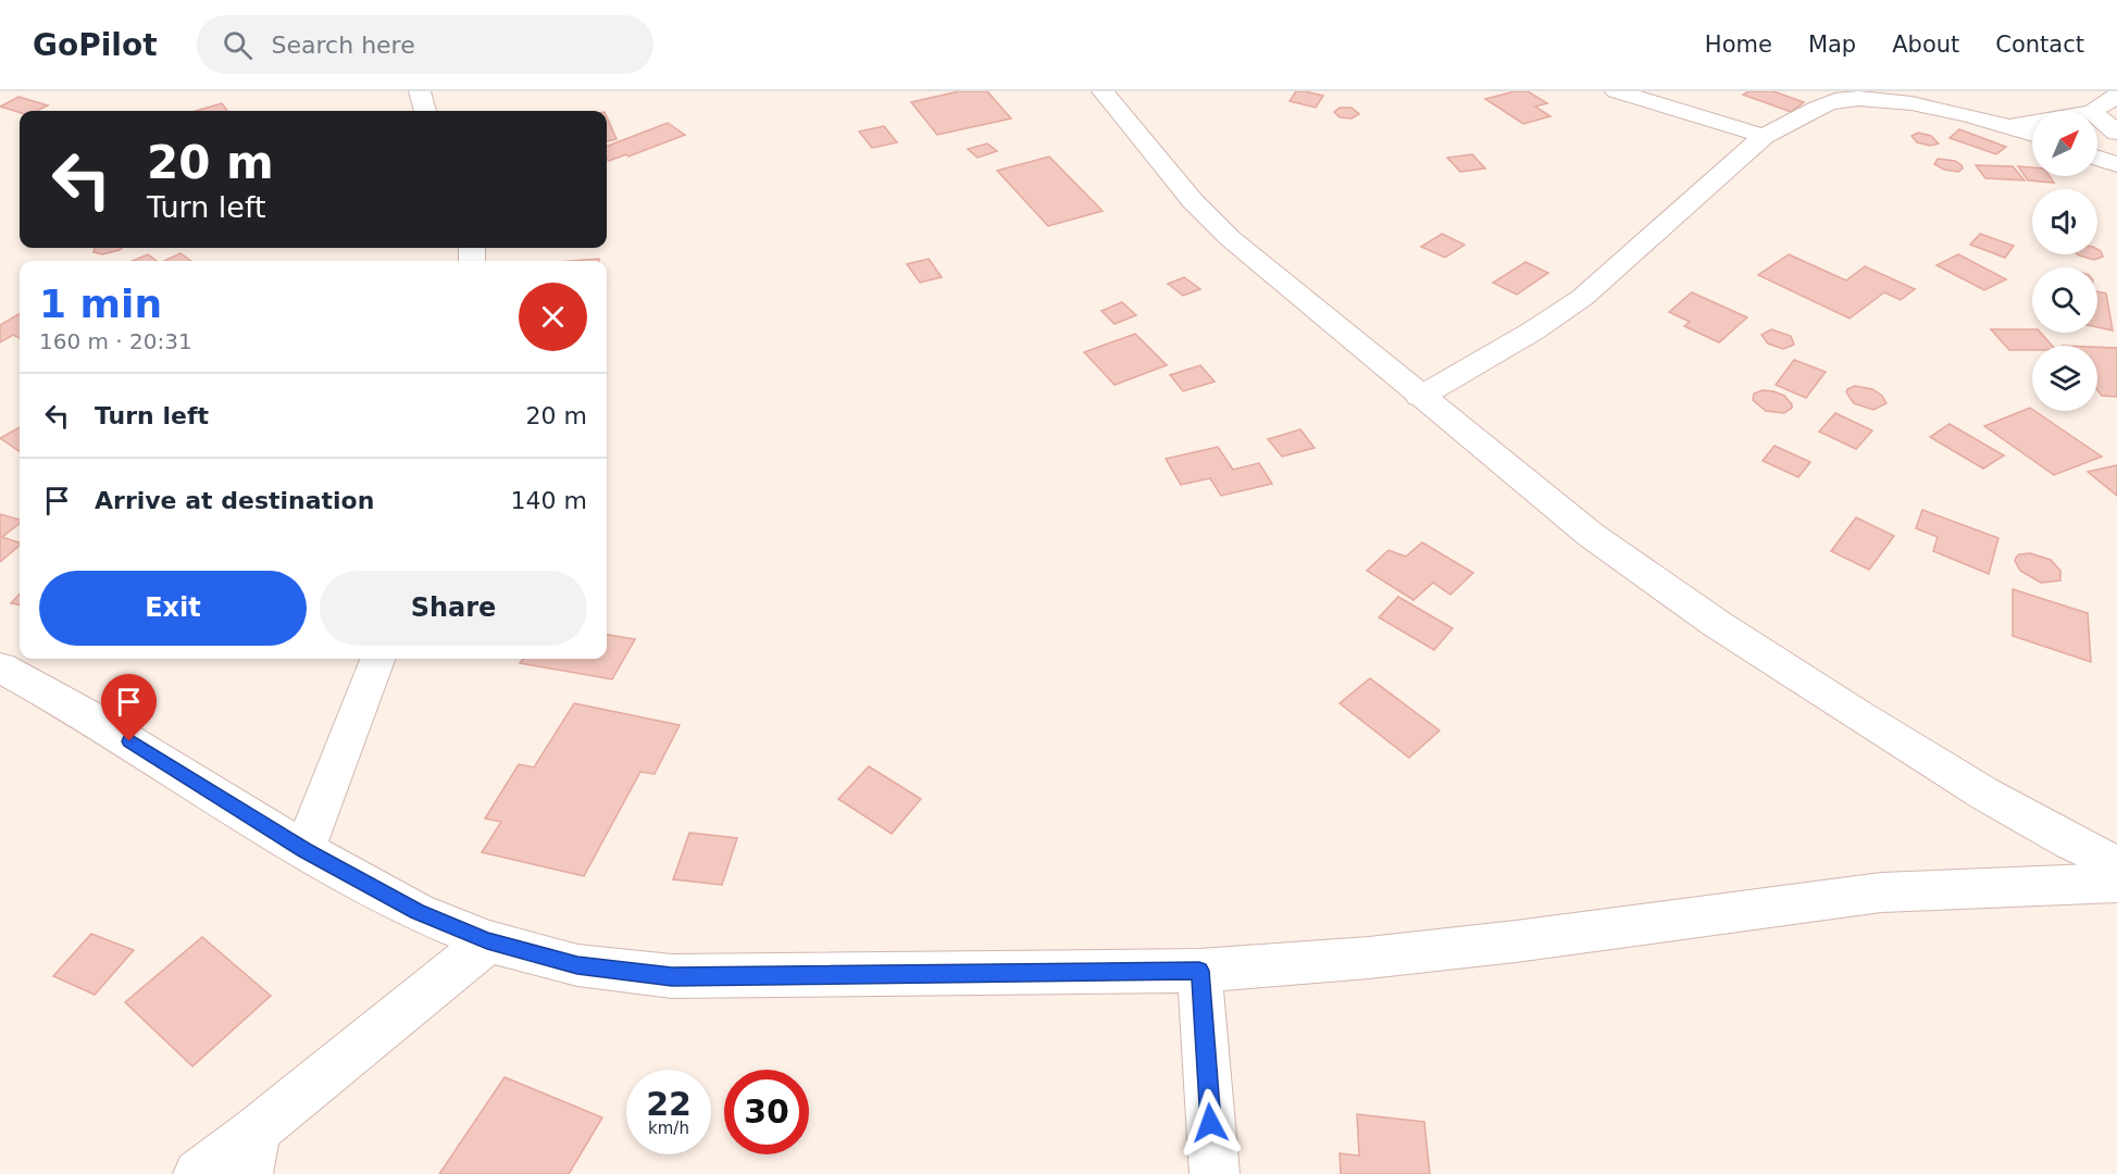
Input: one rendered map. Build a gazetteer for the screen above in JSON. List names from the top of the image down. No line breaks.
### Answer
{"north":"top right","page":{"header":"GoPilot","search":"Search here","nav":["Home","Map","About","Contact"],"turn":["20 m","Turn left"],"heading":["1 min","160 m · 20:31"],"list":[{"name":"Turn left","value":"20 m"},{"name":"Arrive at destination","value":"140 m"}],"buttons":["Exit","Share"],"speed":"22 km/h","limit":"30"}}
